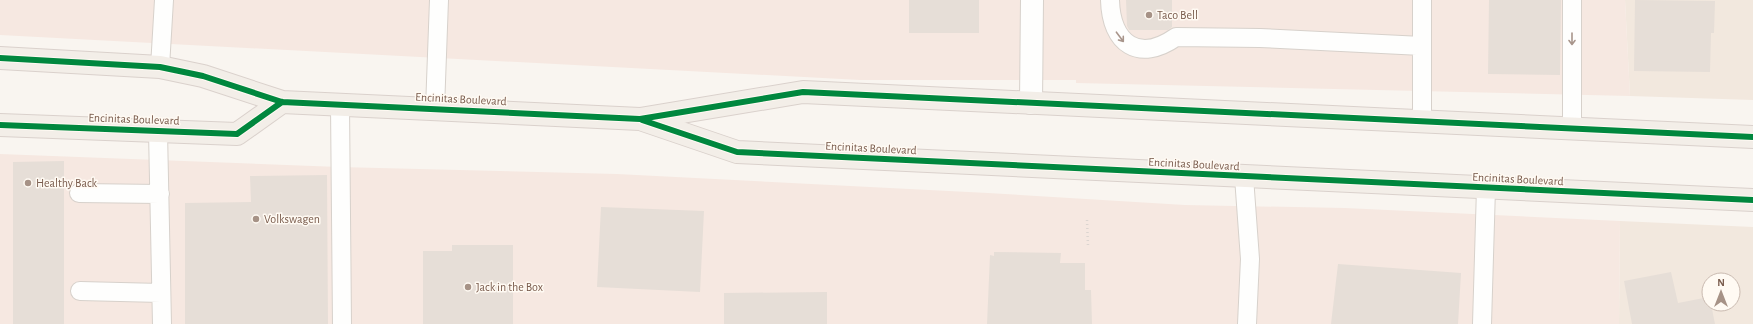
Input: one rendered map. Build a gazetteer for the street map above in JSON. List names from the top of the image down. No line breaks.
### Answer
{"streets":{"main road":["Encinitas Boulevard"]},"places":["Taco Bell","Healthy Back","Volkswagen","Jack in the Box"],"north":"top"}
